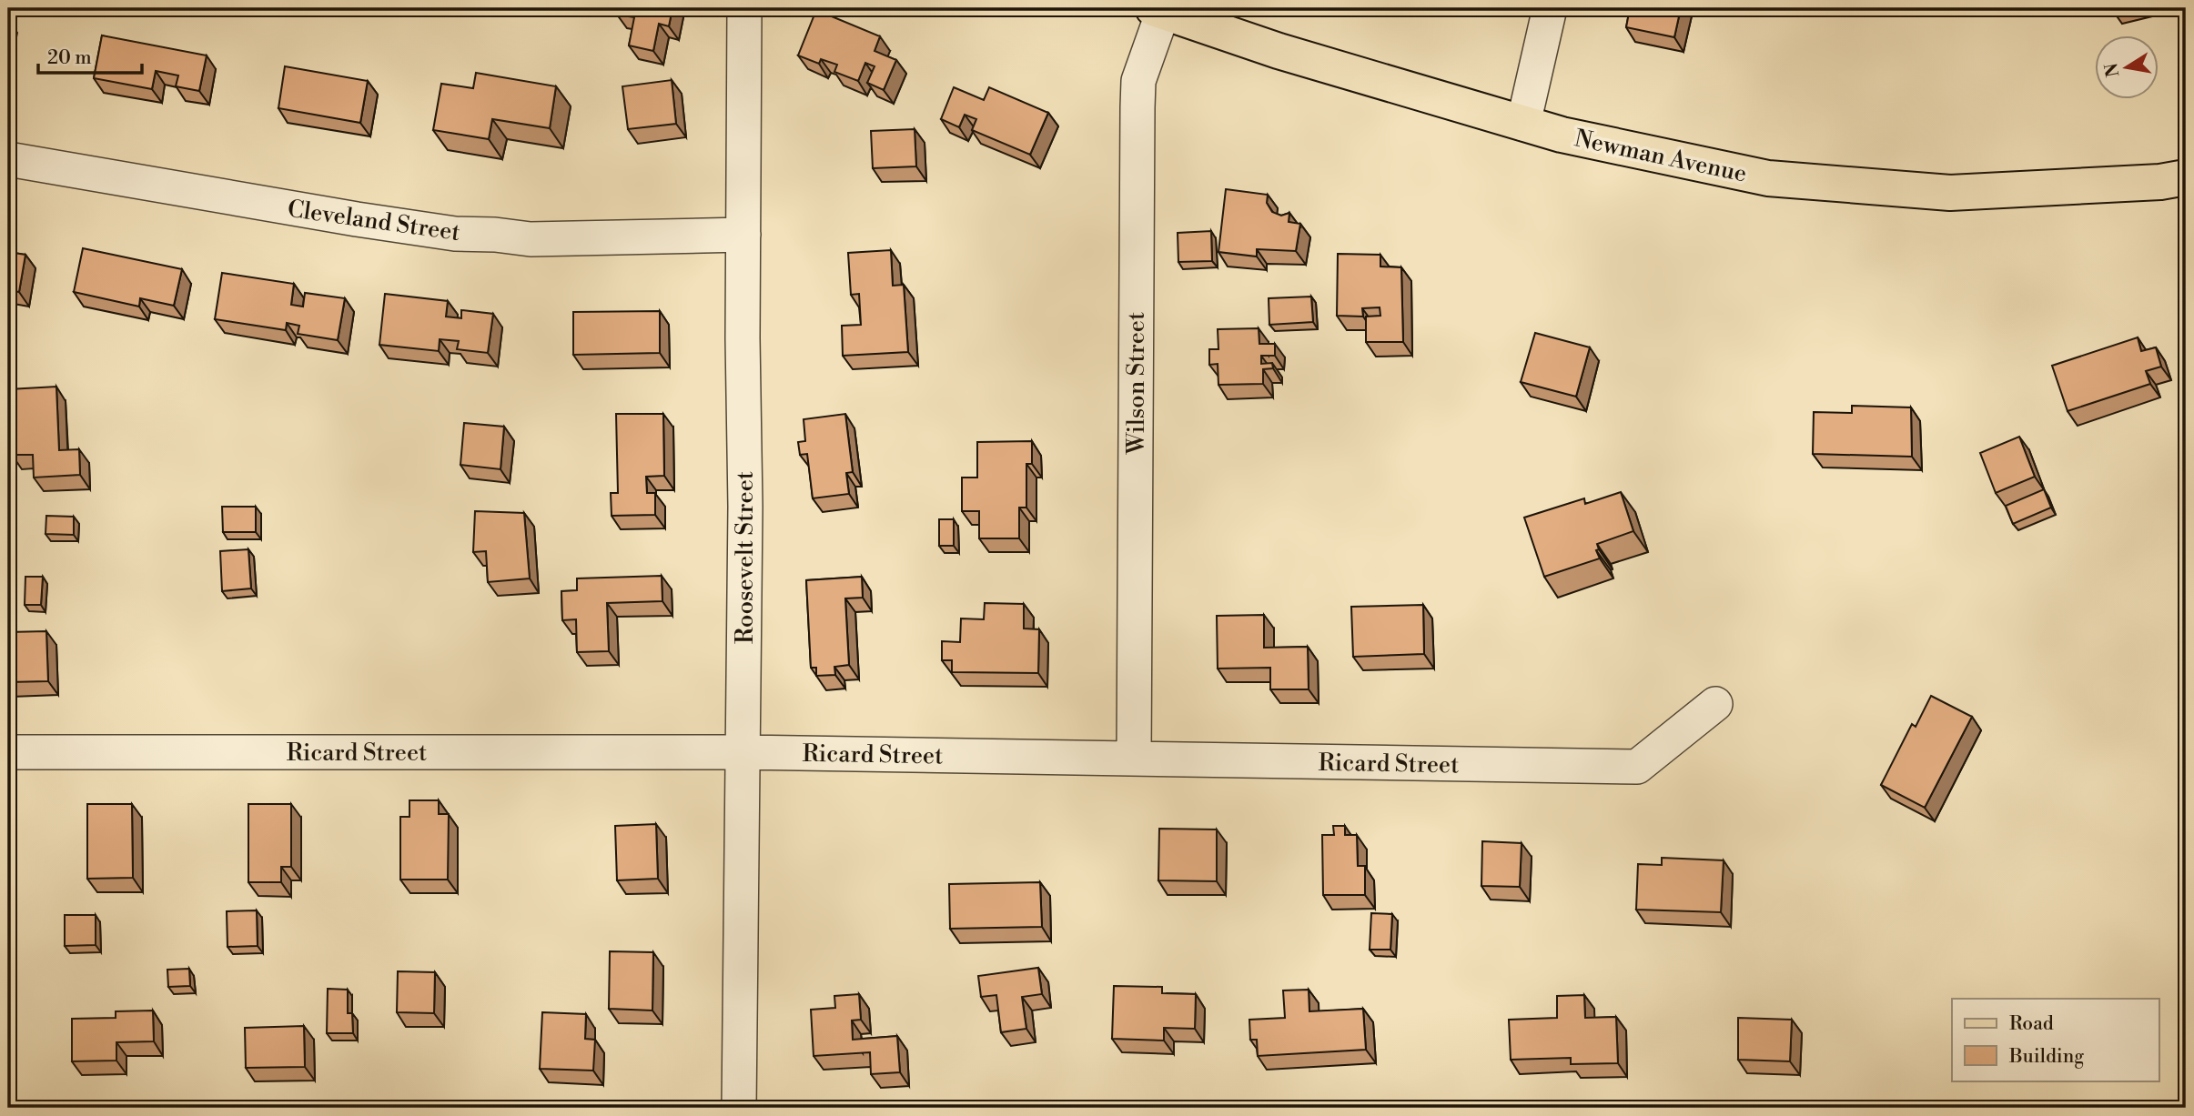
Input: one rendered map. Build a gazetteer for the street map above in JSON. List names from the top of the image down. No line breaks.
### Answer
{"streets":{"main road":["Newman Avenue"],"street":["Cleveland Street","Wilson Street","Roosevelt Street","Ricard Street"]},"crossings":[["Newman Avenue","Wilson Street"],["Cleveland Street","Roosevelt Street"],["Wilson Street","Ricard Street"],["Roosevelt Street","Ricard Street"]],"legend":["Road","Building"],"scale_bar":"20 m","north":"left"}
